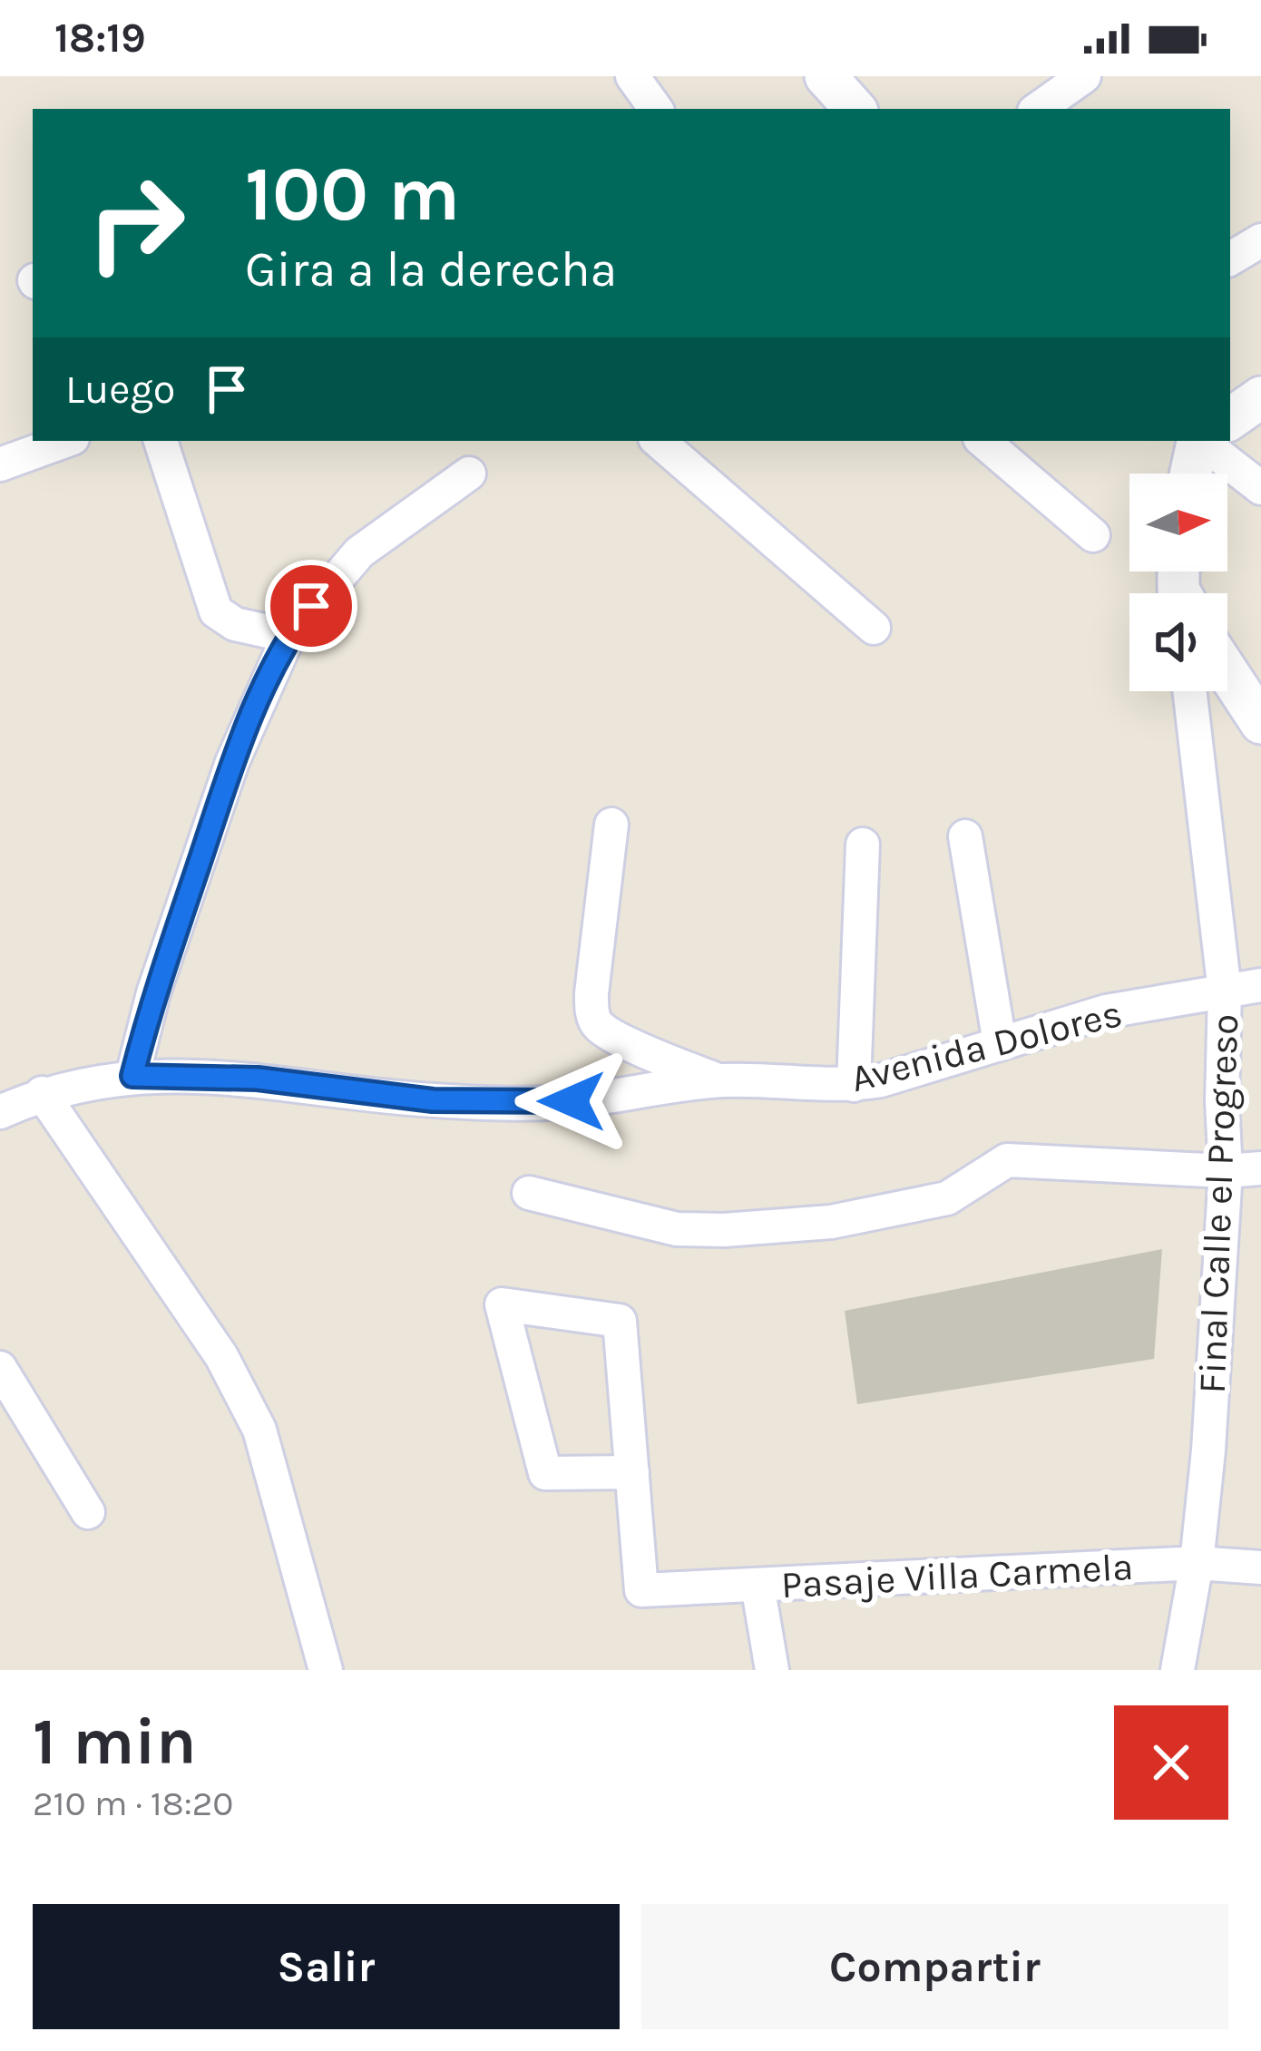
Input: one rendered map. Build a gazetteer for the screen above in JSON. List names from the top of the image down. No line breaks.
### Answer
{"streets":{"street":["Avenida Dolores","Final Calle el Progreso","Pasaje Villa Carmela"]},"crossings":[["Avenida Dolores","Final Calle el Progreso"],["Final Calle el Progreso","Pasaje Villa Carmela"]],"north":"right","page":{"status":"18:19","turn":["100 m","Gira a la derecha"],"then":"Luego","heading":["1 min","210 m · 18:20"],"buttons":["Salir","Compartir"]}}
